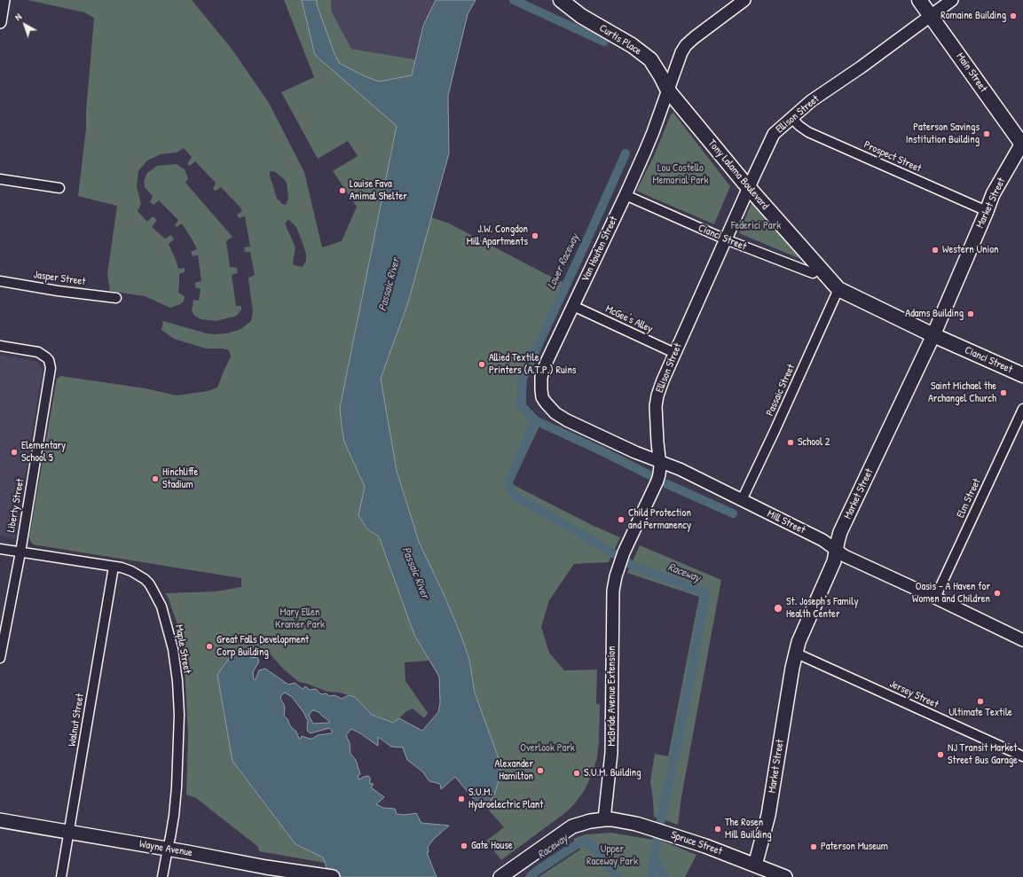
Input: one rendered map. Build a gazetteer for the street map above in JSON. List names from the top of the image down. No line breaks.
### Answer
{"streets":{"main road":["Curtis Place","Main Street","Tony Lalama Boulevard","Market Street","Cianci Street","Spruce Street","Wayne Avenue"],"street":["Ellison Street","Prospect Street","Van Houten Street","Jasper Street","McGee's Alley","Passaic Street","Elm Street","Liberty Street","Mill Street","Maple Street","Jersey Street","McBride Avenue Extension","Walnut Street"]},"crossings":[["Curtis Place","Tony Lalama Boulevard"],["Curtis Place","Van Houten Street"],["Main Street","Ellison Street"],["Main Street","Market Street"],["Ellison Street","Prospect Street"],["Ellison Street","Tony Lalama Boulevard"],["Ellison Street","Cianci Street"],["Ellison Street","McGee's Alley"],["Ellison Street","Mill Street"],["Ellison Street","McBride Avenue Extension"],["Prospect Street","Market Street"],["Tony Lalama Boulevard","Cianci Street"],["Tony Lalama Boulevard","Van Houten Street"],["Tony Lalama Boulevard","Passaic Street"],["Market Street","Cianci Street"],["Market Street","Mill Street"],["Market Street","Jersey Street"],["Market Street","Spruce Street"],["Cianci Street","Van Houten Street"],["Cianci Street","Passaic Street"],["Van Houten Street","McGee's Alley"],["Van Houten Street","Mill Street"],["Passaic Street","Mill Street"],["Elm Street","Mill Street"],["Liberty Street","Maple Street"],["Mill Street","McBride Avenue Extension"],["Maple Street","Walnut Street"],["Maple Street","Wayne Avenue"],["McBride Avenue Extension","Spruce Street"],["Walnut Street","Wayne Avenue"]],"water":["Lower Raceway","Passaic River","Raceway"],"parks":["Lou Costello Memorial Park","Federici Park","Mary Ellen Kramer Park","Overlook Park","Upper Raceway Park"],"places":["Romaine Building","Paterson Savings Institution Building","Louise Fava Animal Shelter","J.W. Congdon Mill Apartments","Western Union","Adams Building","Allied Textile Printers (A.T.P.) Ruins","Saint Michael the Archangel Church","School 2","Elementary School 5","Hinchliffe Stadium","Child Protection and Permanency","Oasis - A Haven for Women and Children","St. Joseph's Family Health Center","Great Falls Development Corp Building","Ultimate Textile","NJ Transit Market Street Bus Garage","Alexander Hamilton","S.U.M. Building","S.U.M. Hydroelectric Plant","The Rosen Mill Building","Gate House","Paterson Museum"],"north":"top left"}
